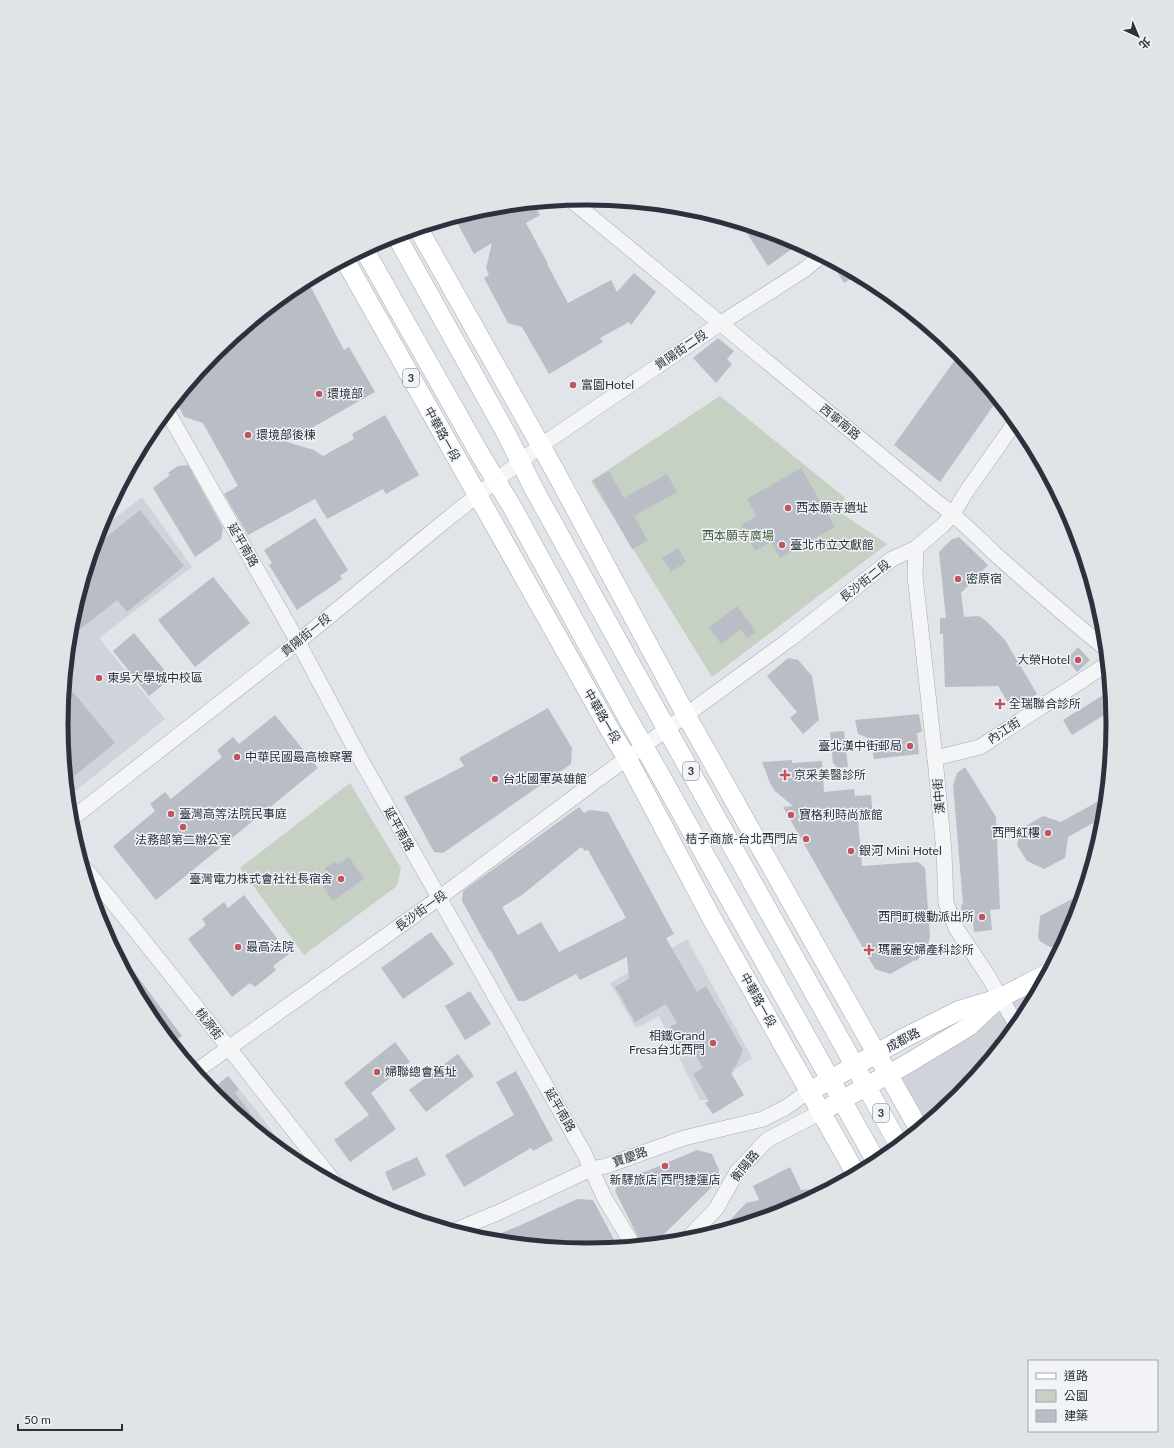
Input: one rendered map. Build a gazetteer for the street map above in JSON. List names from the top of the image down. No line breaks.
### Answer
{"streets":{"main road":["3","中華路一段","成都路"],"street":["貴陽街二段","西寧南路","延平南路","長沙街二段","貴陽街一段","內江街","漢中街","長沙街一段","桃源街","寶慶路","衡陽路"]},"crossings":[["貴陽街二段","3"],["貴陽街二段","西寧南路"],["貴陽街二段","貴陽街一段"],["3","長沙街二段"],["3","貴陽街一段"],["3","長沙街一段"],["3","成都路"],["西寧南路","長沙街二段"],["中華路一段","貴陽街一段"],["中華路一段","長沙街一段"],["中華路一段","成都路"],["中華路一段","寶慶路"],["中華路一段","衡陽路"],["延平南路","貴陽街一段"],["延平南路","長沙街一段"],["延平南路","寶慶路"],["長沙街二段","漢中街"],["長沙街二段","長沙街一段"],["內江街","漢中街"],["漢中街","成都路"],["長沙街一段","桃源街"],["成都路","寶慶路"],["成都路","衡陽路"]],"parks":["西本願寺廣場"],"places":{"other":["富園Hotel","環境部","環境部後棟","西本願寺遺址","臺北市立文獻館","密原宿","大榮Hotel","東吳大學城中校區","臺北漢中街郵局","中華民國最高檢察署","台北國軍英雄館","臺灣高等法院民事庭","寶格利時尚旅館","法務部第二辦公室","西門紅樓","桔子商旅-台北西門店","銀河 Mini Hotel","臺灣電力株式會社社長宿舍","西門町機動派出所","最高法院","相鐵Grand Fresa台北西門","婦聯總會舊址","新驛旅店 西門捷運店"],"health":["全瑞聯合診所","京采美醫診所","瑪麗安婦產科診所"]},"legend":["道路","公園","建築"],"scale_bar":"50 m","north":"bottom right"}
